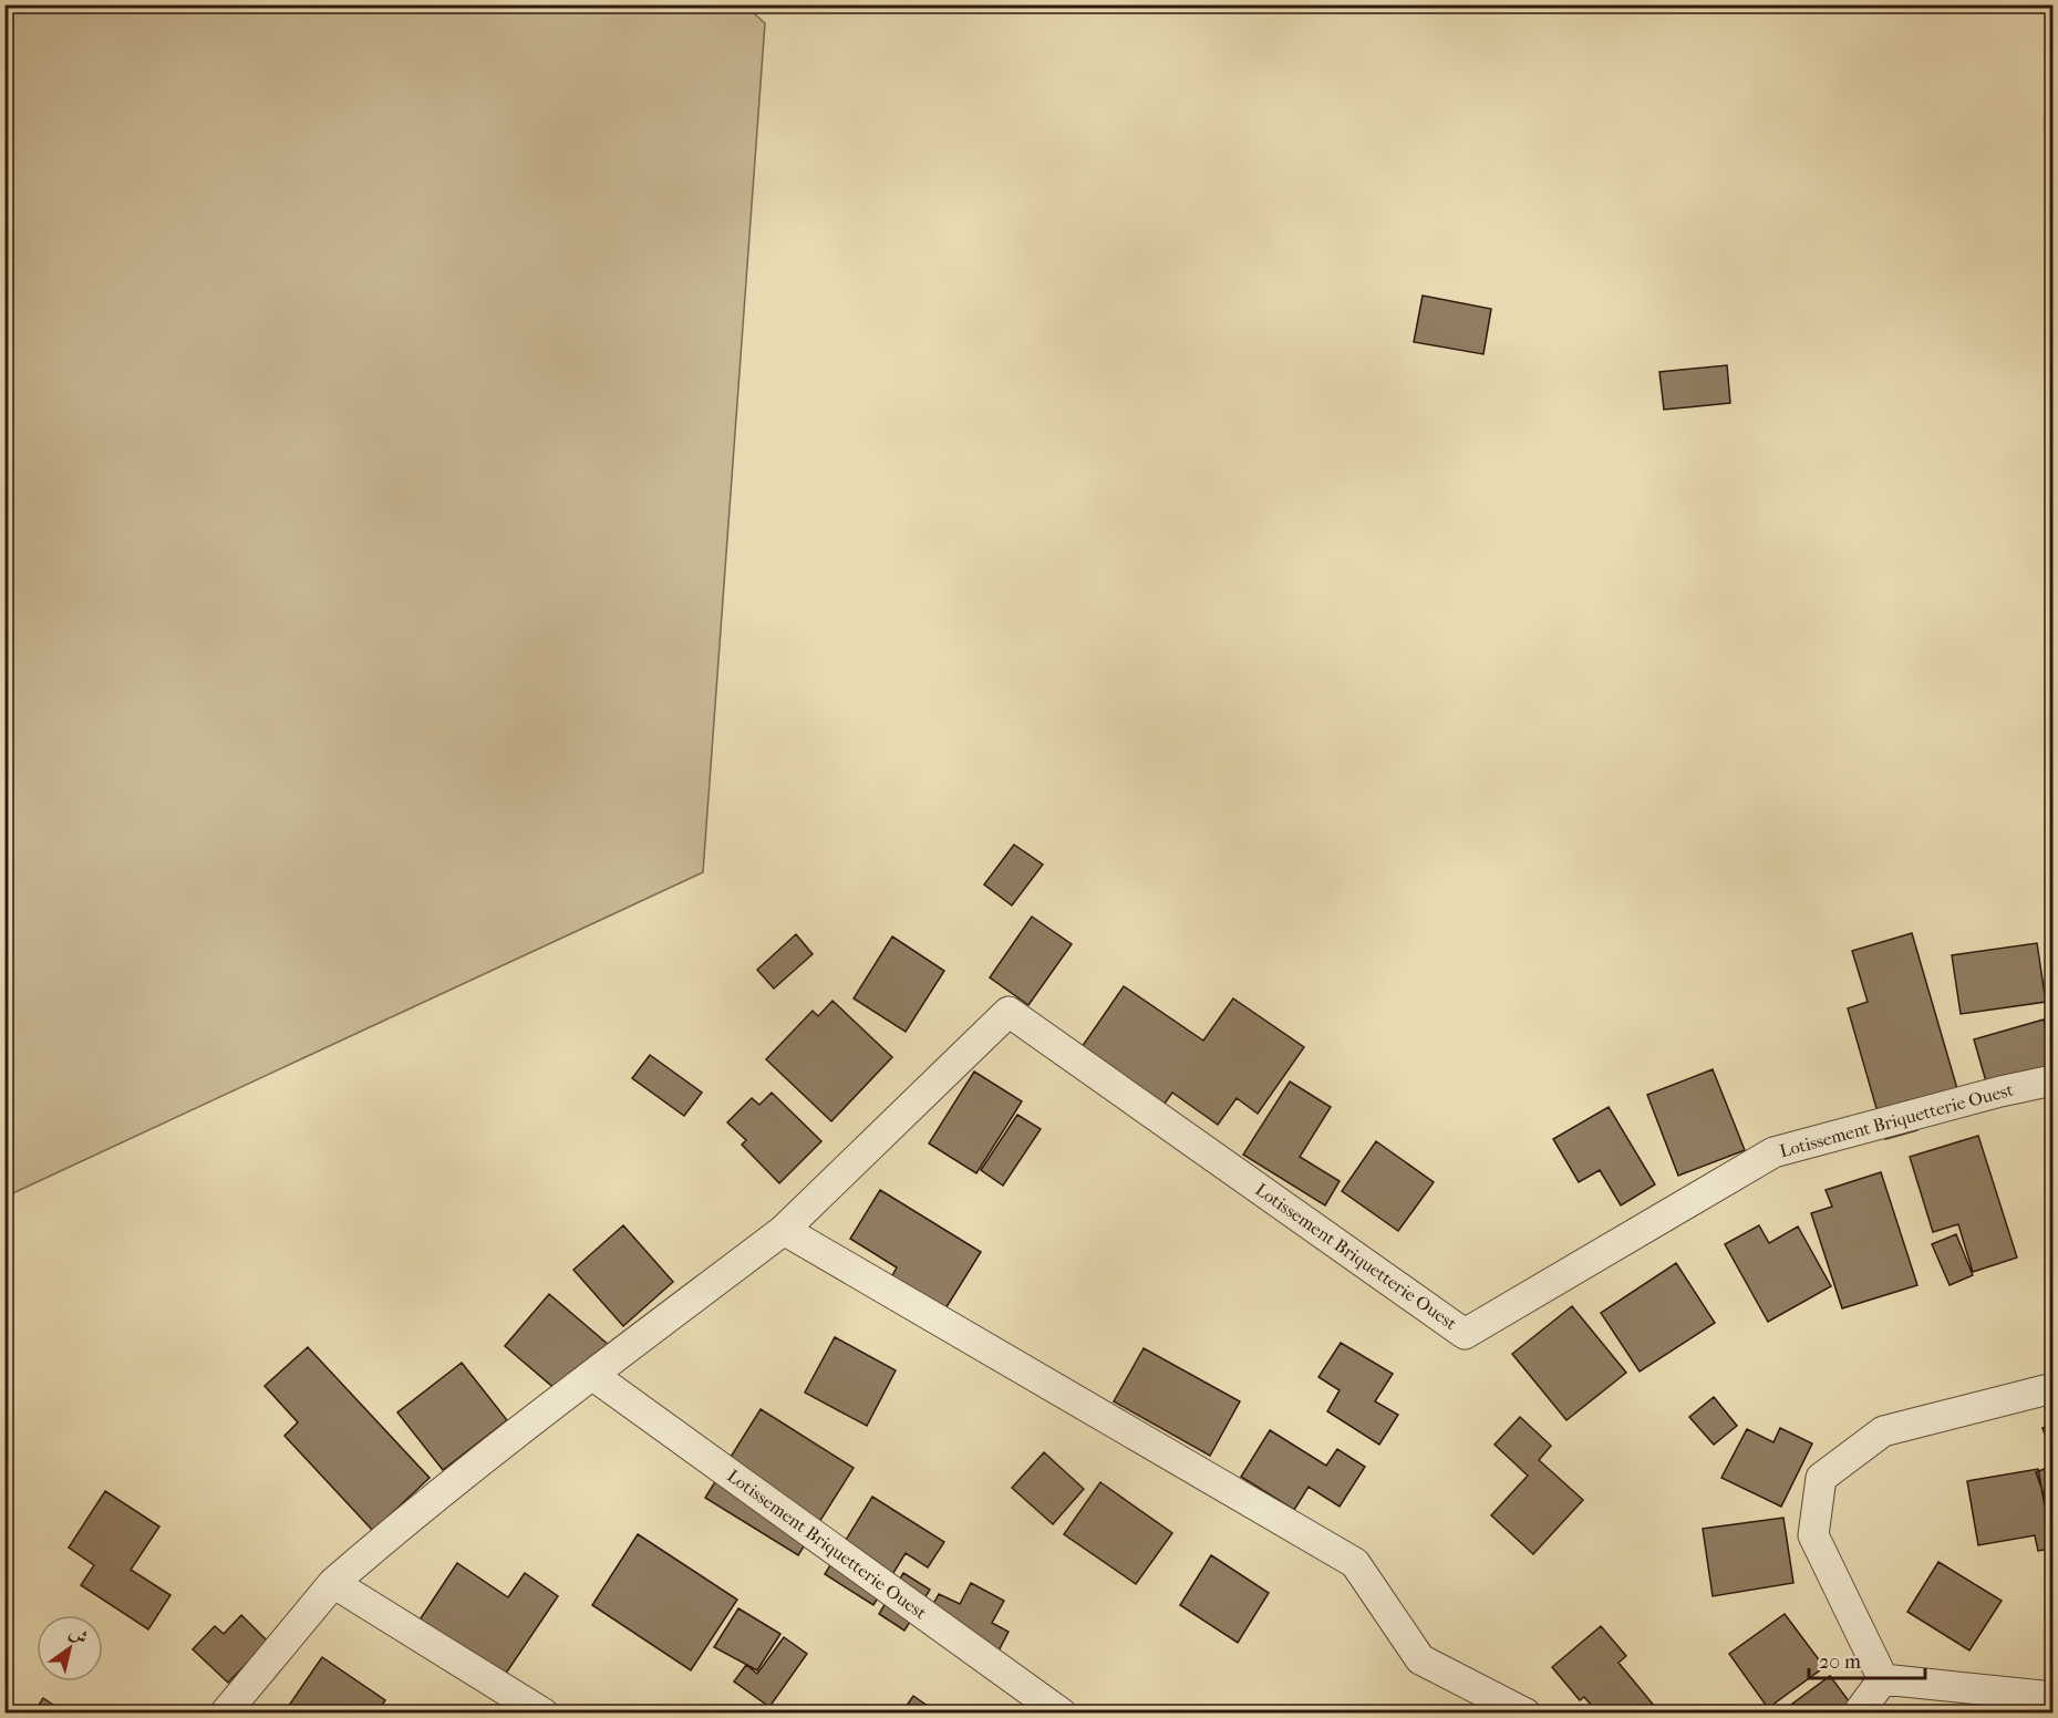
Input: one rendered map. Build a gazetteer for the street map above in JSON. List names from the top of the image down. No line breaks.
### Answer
{"streets":{"street":["Lotissement Briquetterie Ouest"]},"scale_bar":"20 m","north":"top right"}
